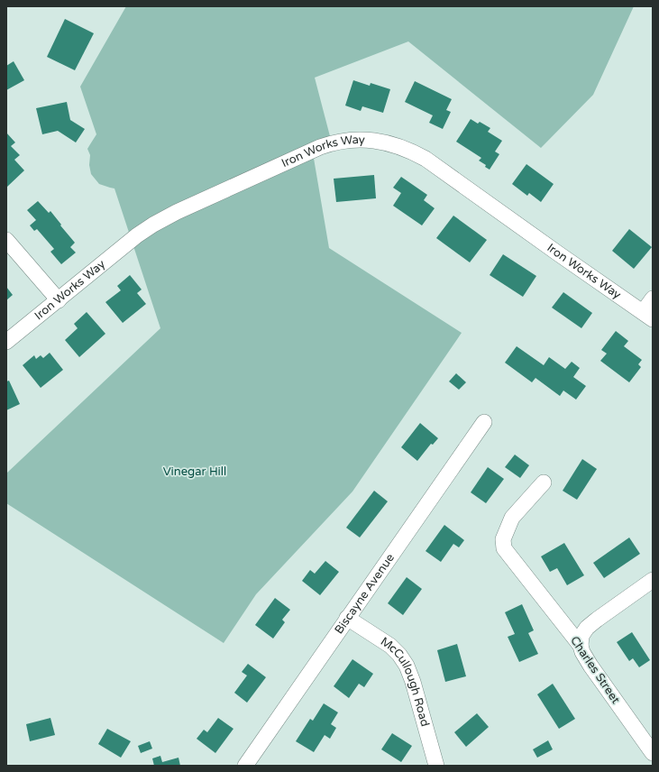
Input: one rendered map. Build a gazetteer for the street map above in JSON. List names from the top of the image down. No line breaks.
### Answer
{"streets":{"street":["Iron Works Way","Biscayne Avenue","Charles Street","McCullough Road"]},"crossings":[["Biscayne Avenue","McCullough Road"]],"parks":["Vinegar Hill"]}
